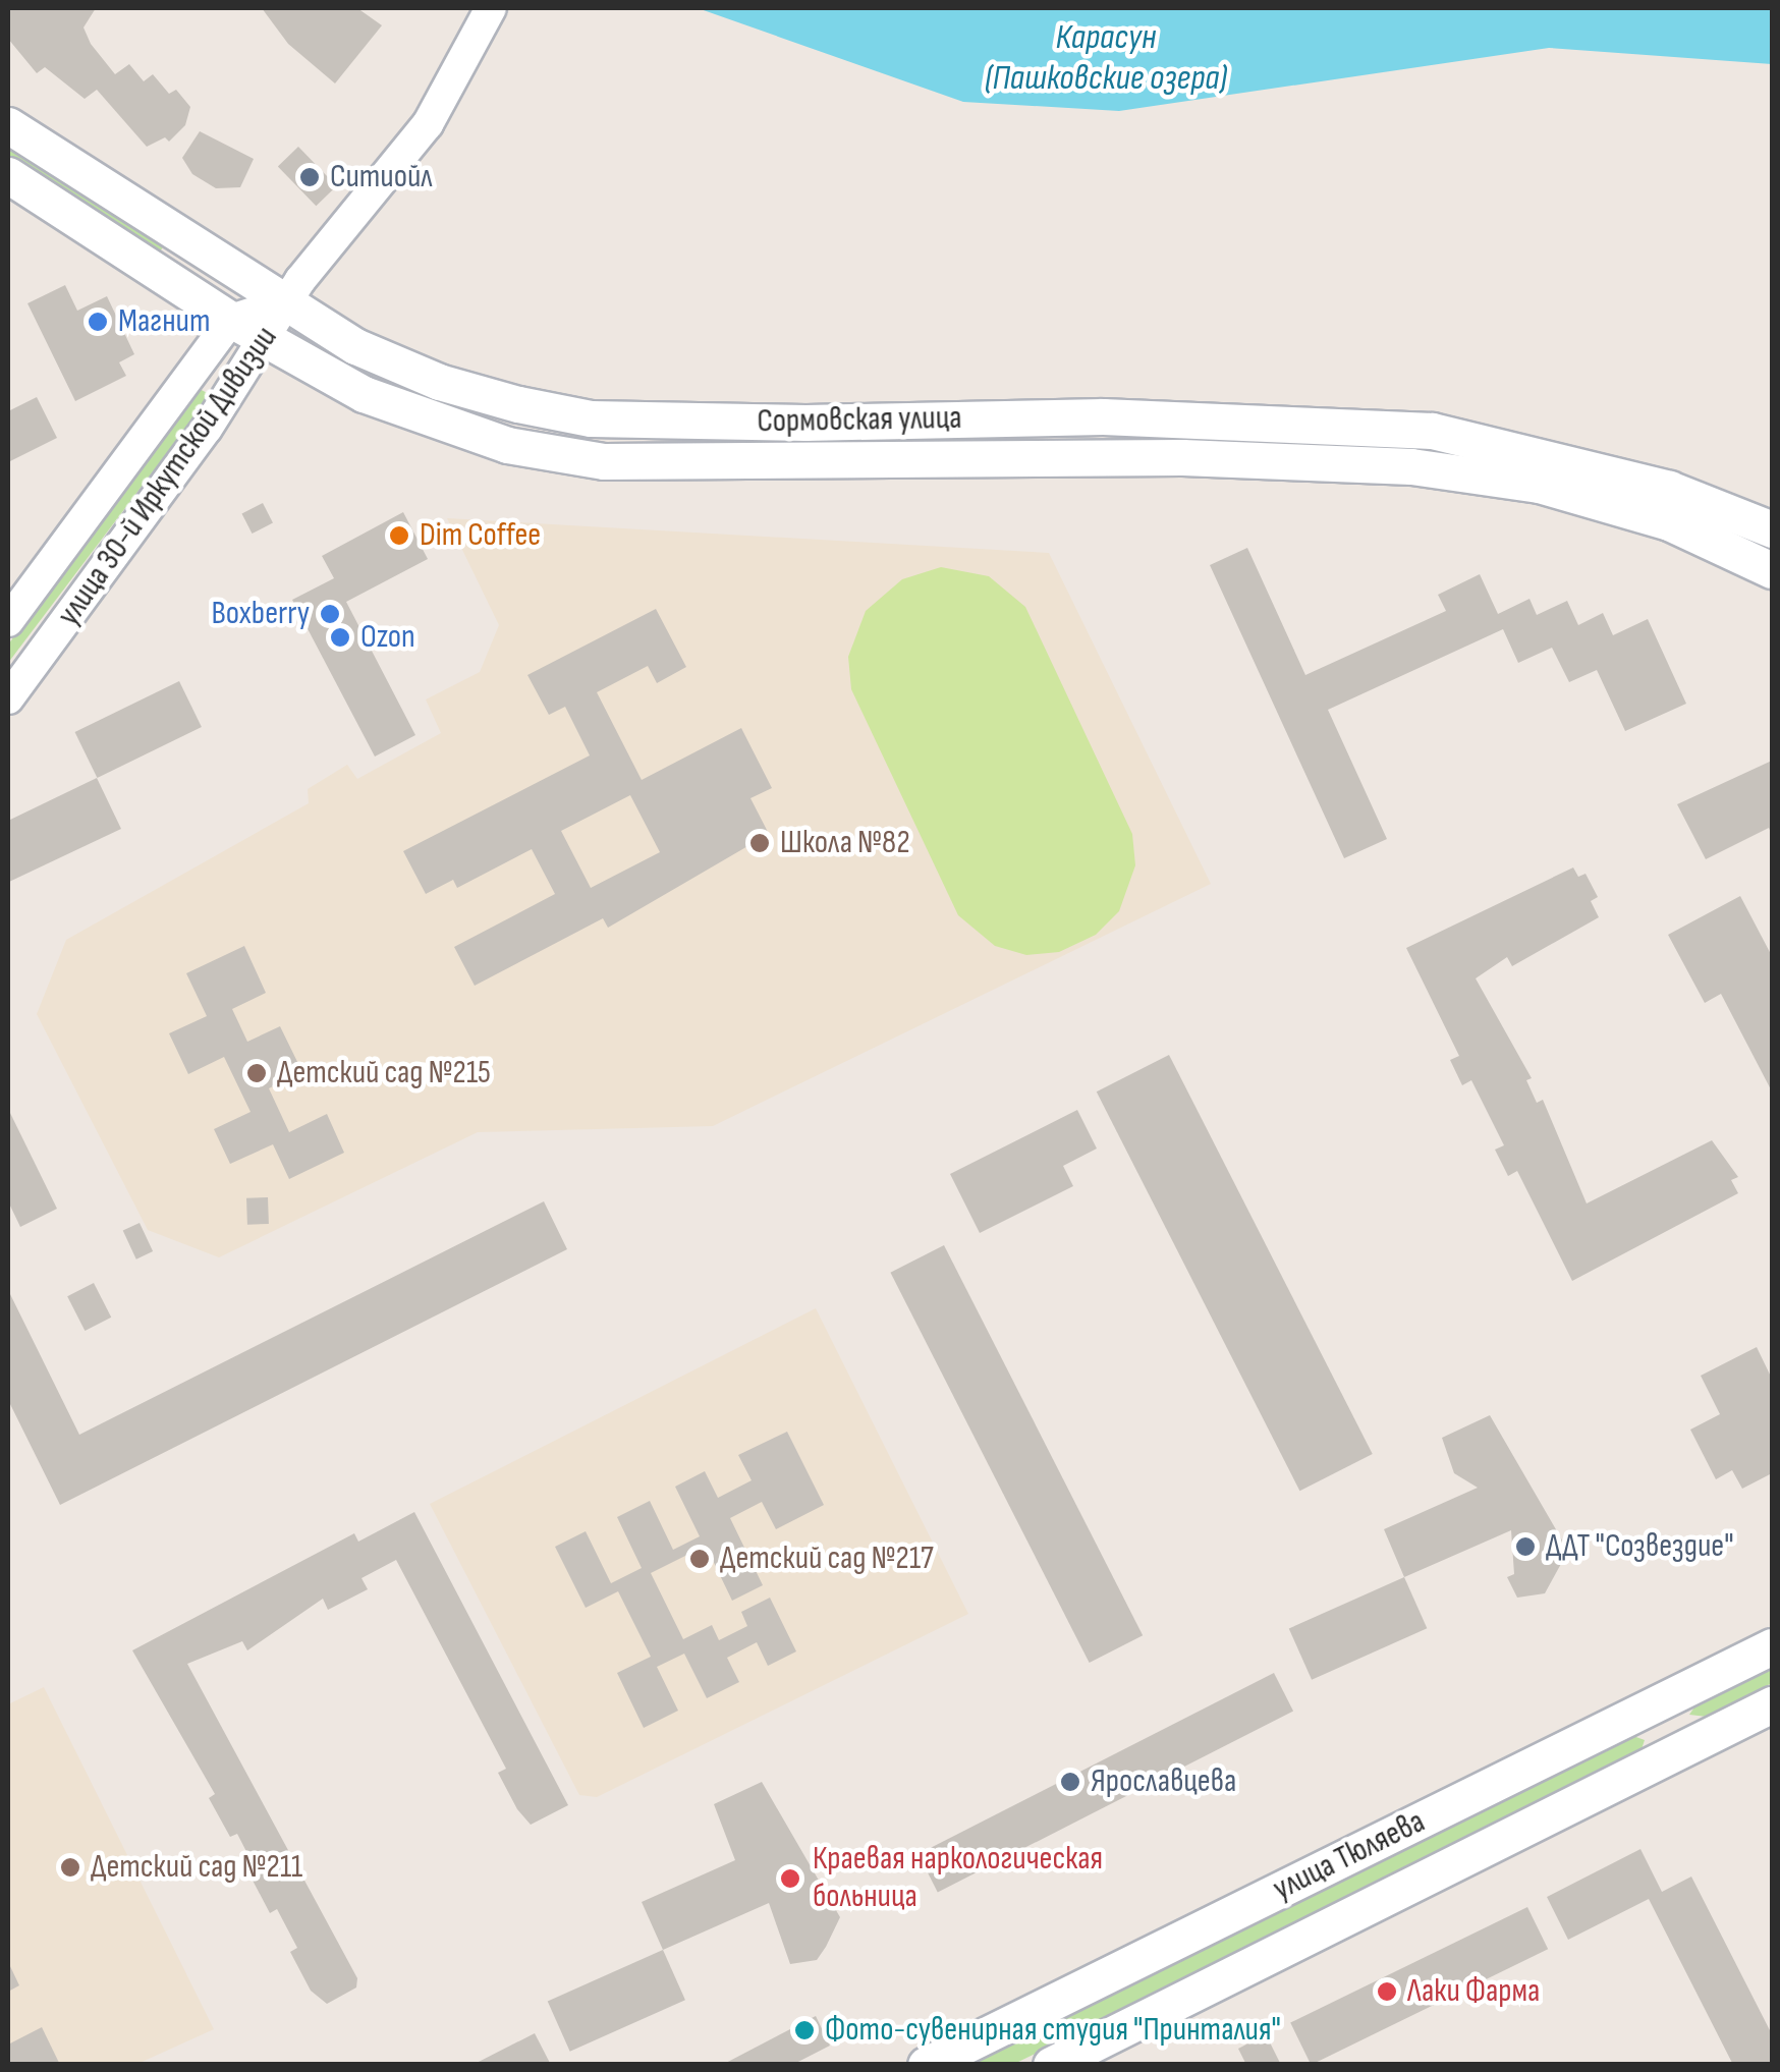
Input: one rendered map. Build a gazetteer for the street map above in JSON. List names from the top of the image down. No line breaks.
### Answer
{"streets":{"main road":["Сормовская улица","улица Тюляева"],"street":["улица 30-й Иркутской Дивизии"]},"crossings":[["Сормовская улица","улица 30-й Иркутской Дивизии"]],"water":["Карасун (Пашковские озера)"],"places":["Ситиойл","Магнит","Dim Coffee","Boxberry","Ozon","Школа №82","Детский сад №215","ДДТ \"Созвездие\"","Детский сад №217","Ярославцева","Детский сад №211","Краевая наркологическая больница","Лаки Фарма","Фото-сувенирная студия \"Принталия\""]}
